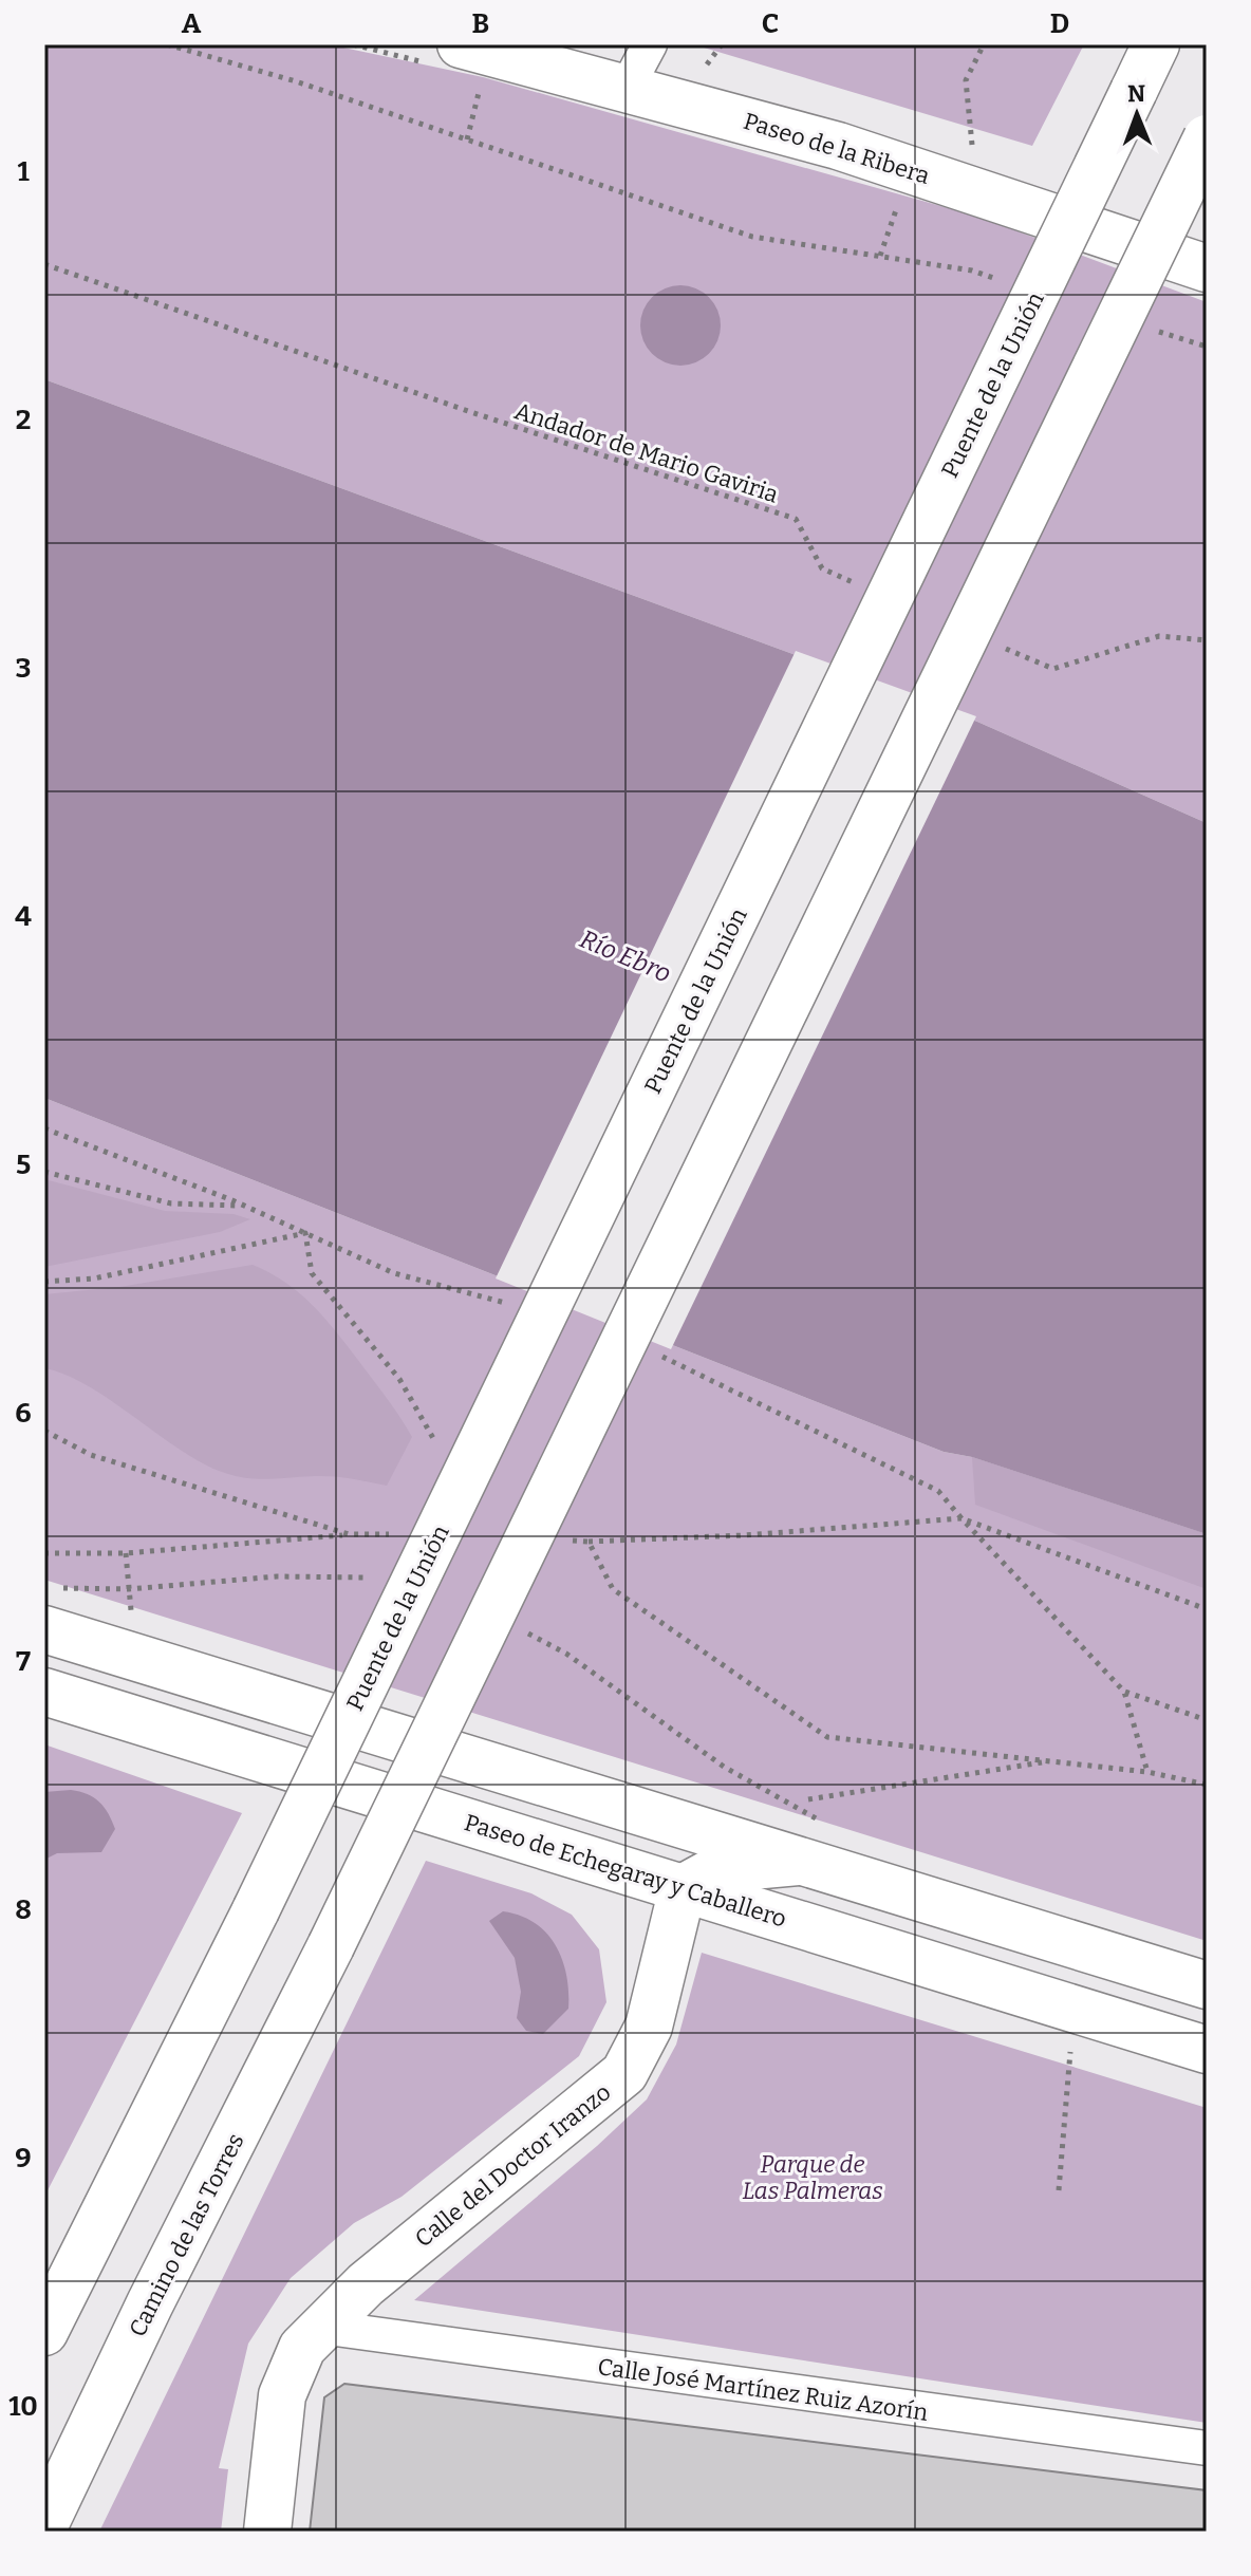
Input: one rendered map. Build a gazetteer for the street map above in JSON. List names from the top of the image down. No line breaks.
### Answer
{"streets":{"main road":["Paseo de la Ribera","Puente de la Unión","Paseo de Echegaray y Caballero","Calle del Doctor Iranzo","Camino de las Torres"],"street":["Calle José Martínez Ruiz Azorín"],"path":["Andador de Mario Gaviria"]},"crossings":[["Paseo de Echegaray y Caballero","Calle del Doctor Iranzo"],["Calle del Doctor Iranzo","Calle José Martínez Ruiz Azorín"]],"water":["Río Ebro"],"parks":["Parque de Las Palmeras"],"north":"top","grid":{"columns":["A","B","C","D"],"rows":["1","2","3","4","5","6","7","8","9","10"]}}
